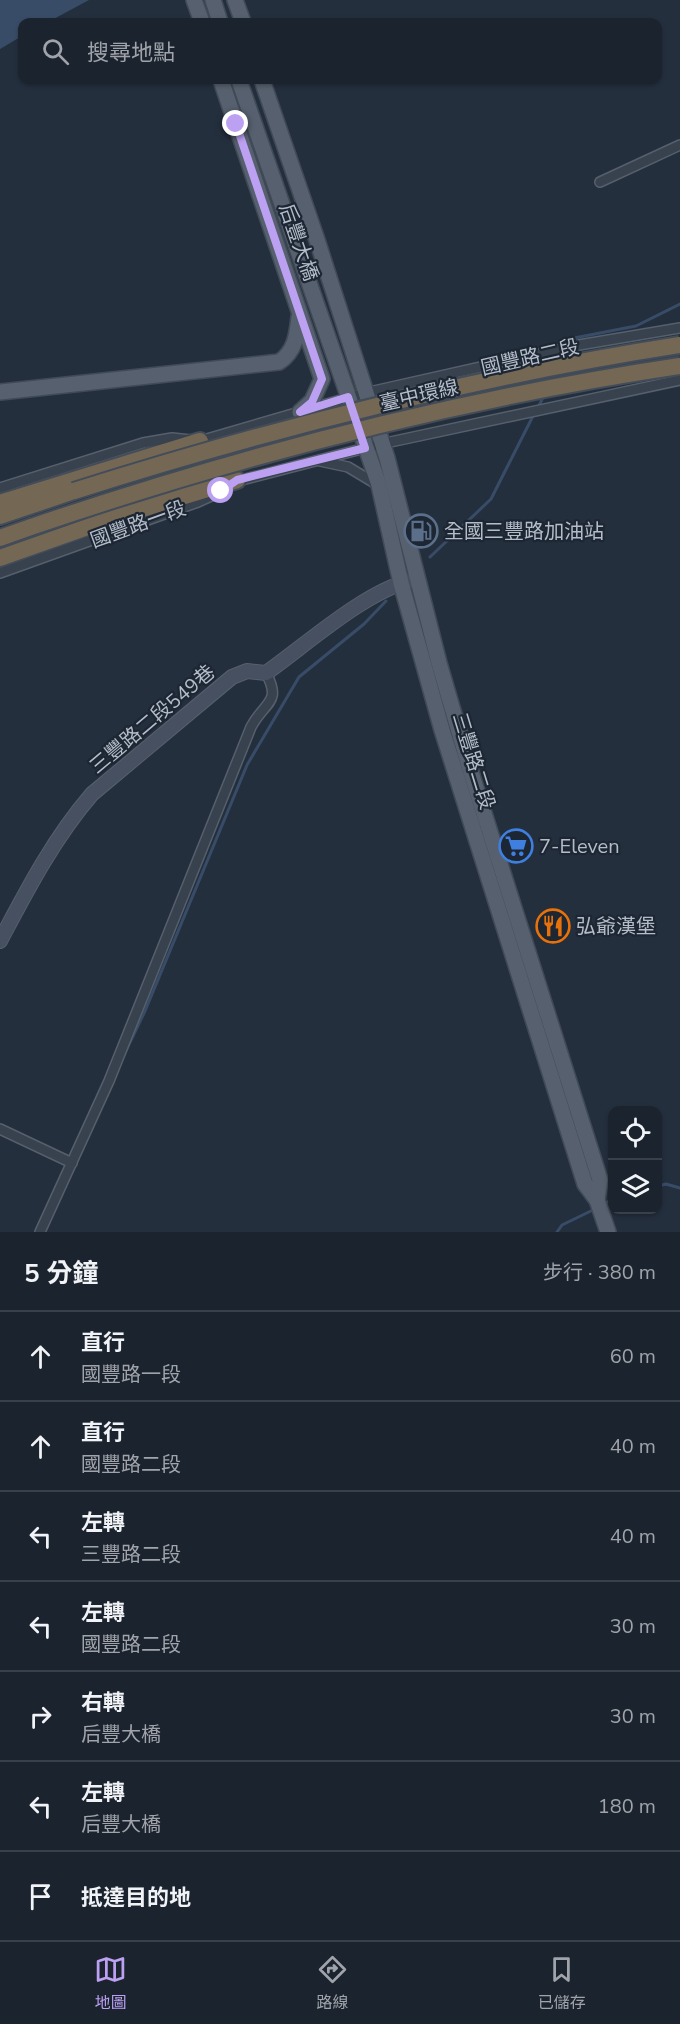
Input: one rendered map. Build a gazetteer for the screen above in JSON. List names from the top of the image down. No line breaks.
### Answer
{"streets":{"highway":["臺中環線"],"main road":["后豐大橋","三豐路二段"],"street":["國豐路二段","國豐路一段","三豐路二段549巷"]},"crossings":[["后豐大橋","國豐路二段"],["后豐大橋","三豐路二段"],["國豐路二段","三豐路二段"]],"places":{"fuel station":["全國三豐路加油站"],"supermarket":["7-Eleven"],"restaurant":["弘爺漢堡"]},"page":{"search":"搜尋地點","heading":["5 分鐘","步行 · 380 m"],"list":[["直行","國豐路一段","60 m"],["直行","國豐路二段","40 m"],["左轉","三豐路二段","40 m"],["左轉","國豐路二段","30 m"],["右轉","后豐大橋","30 m"],["左轉","后豐大橋","180 m"],"抵達目的地"],"nav":["地圖","路線","已儲存"]}}
